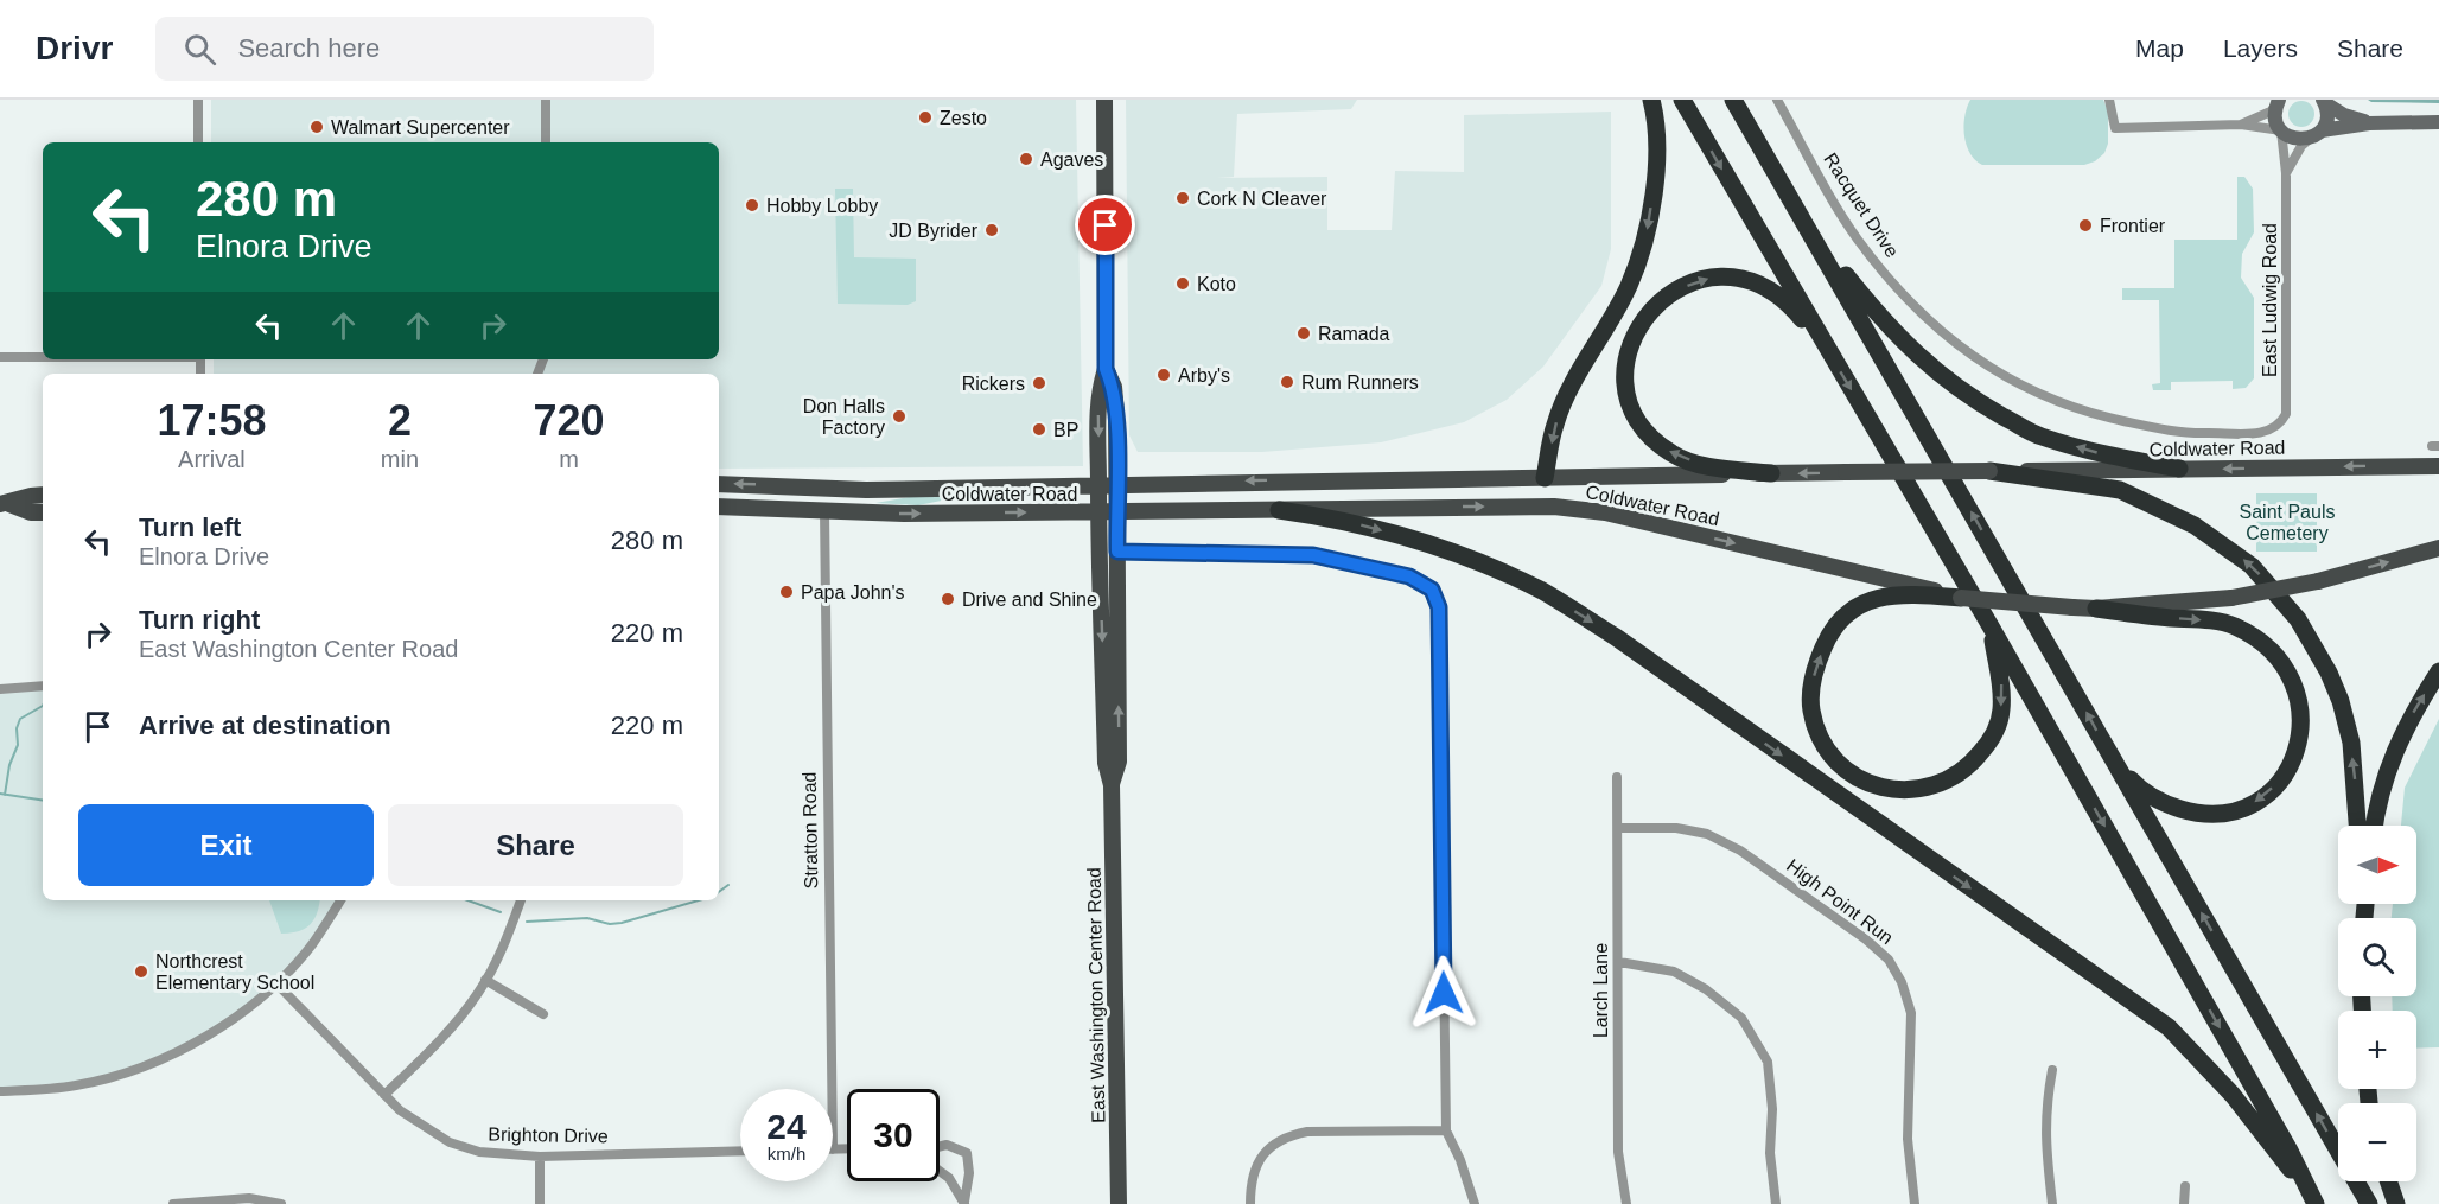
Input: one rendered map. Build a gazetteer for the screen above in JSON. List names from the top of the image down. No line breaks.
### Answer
{"streets":{"main road":["Coldwater Road","East Washington Center Road"],"street":["Racquet Drive","East Ludwig Road","Stratton Road","High Point Run","Larch Lane","Brighton Drive"]},"crossings":[["Racquet Drive","East Ludwig Road"],["Coldwater Road","Stratton Road"],["Coldwater Road","East Washington Center Road"],["High Point Run","Larch Lane"]],"parks":["Saint Pauls Cemetery"],"places":["Zesto","Walmart Supercenter","Agaves","Cork N Cleaver","Hobby Lobby","Frontier","JD Byrider","Koto","Ramada","Arby's","Rum Runners","Rickers","Don Halls Factory","BP","Papa John's","Drive and Shine","Northcrest Elementary School"],"north":"right","page":{"header":"Drivr","search":"Search here","nav":["Map","Layers","Share"],"turn":["280 m","Elnora Drive"],"eta":["17:58","Arrival","2","min","720","m"],"list":[{"name":"Turn left","note":"Elnora Drive","value":"280 m"},{"name":"Turn right","note":"East Washington Center Road","value":"220 m"},{"name":"Arrive at destination","value":"220 m"}],"buttons":["Exit","Share"],"map_buttons":["+","−"],"speed":"24 km/h","limit":"30"}}
